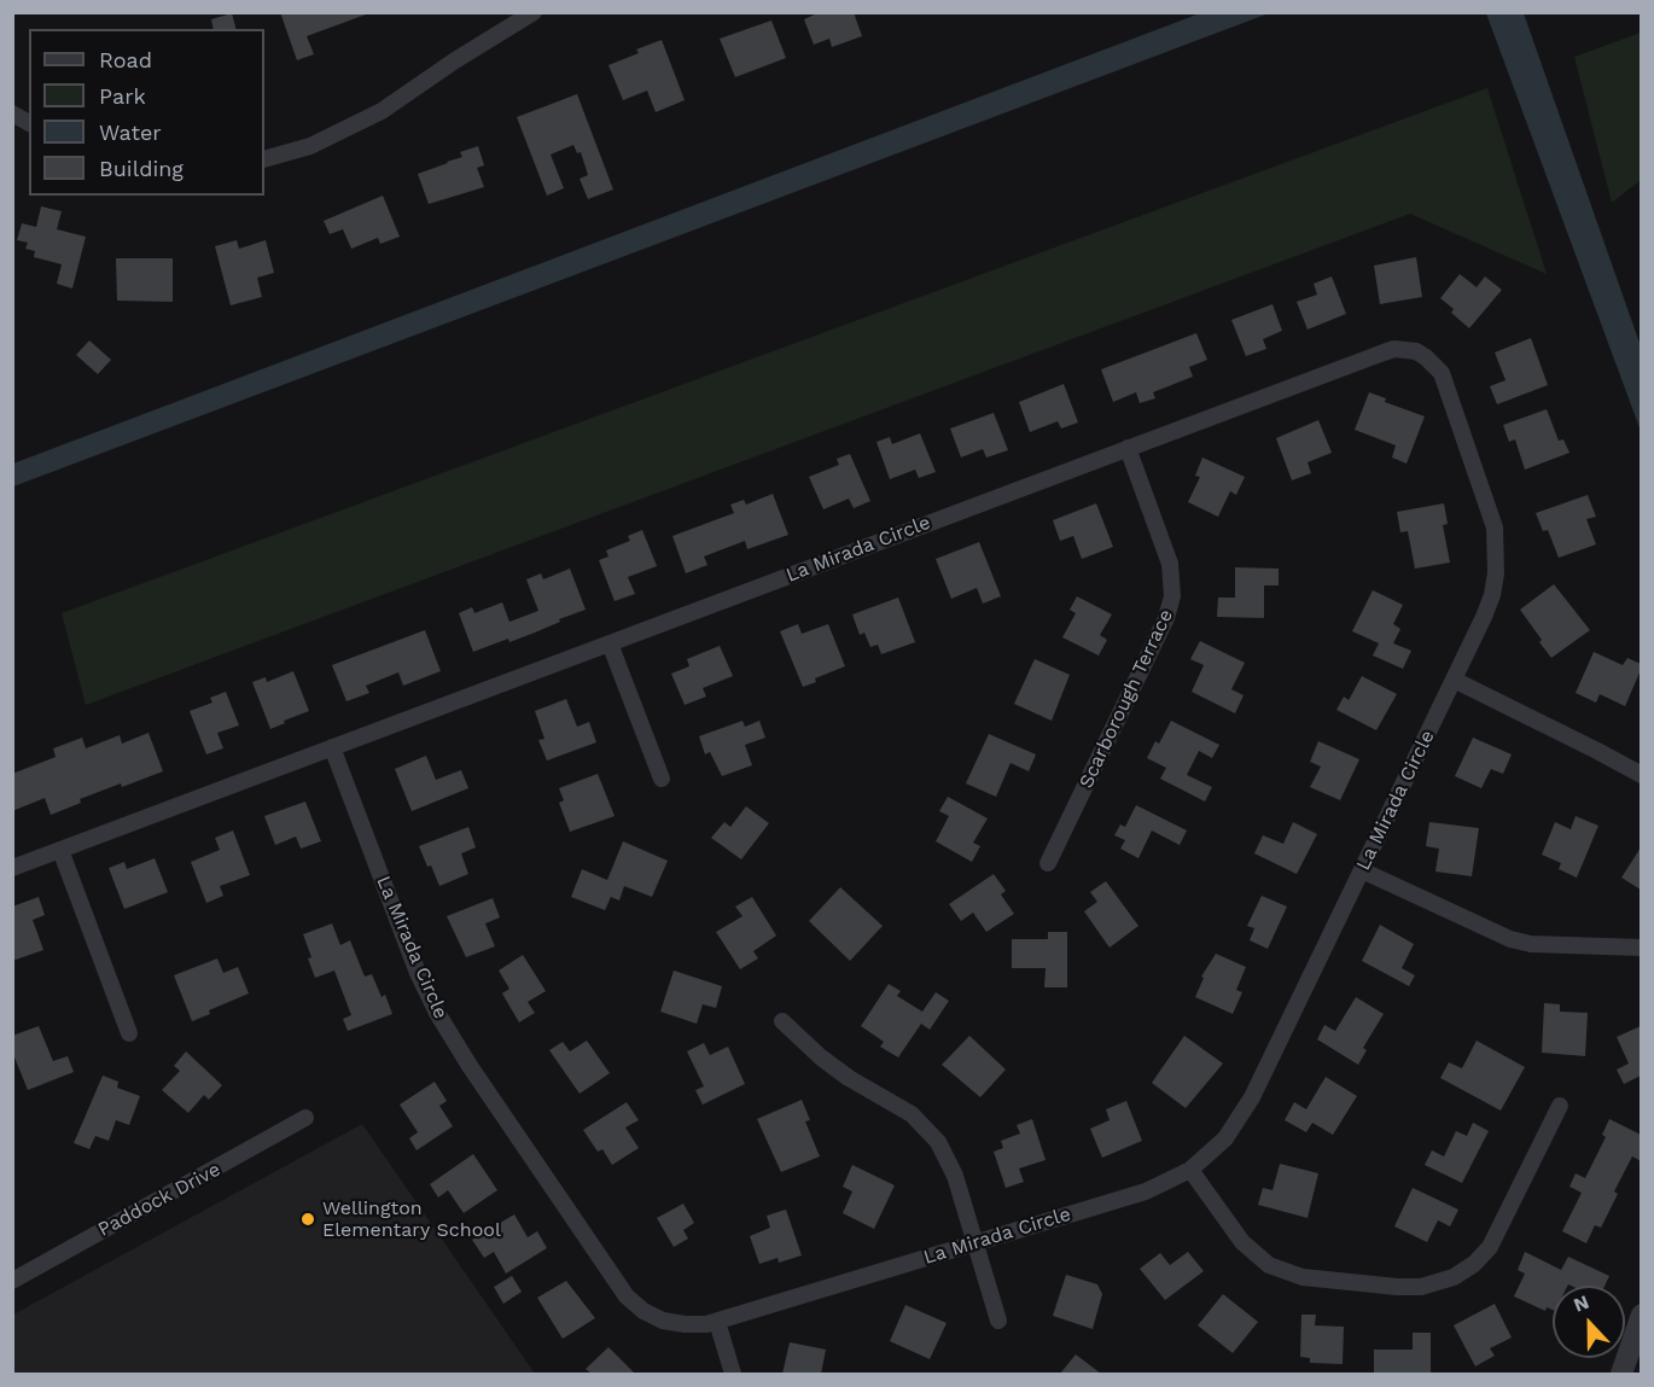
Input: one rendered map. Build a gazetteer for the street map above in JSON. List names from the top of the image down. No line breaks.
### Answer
{"streets":{"street":["La Mirada Circle","Scarborough Terrace","Paddock Drive"]},"crossings":[["La Mirada Circle","Scarborough Terrace"]],"places":["Wellington Elementary School"],"legend":["Road","Park","Water","Building"],"north":"top"}
